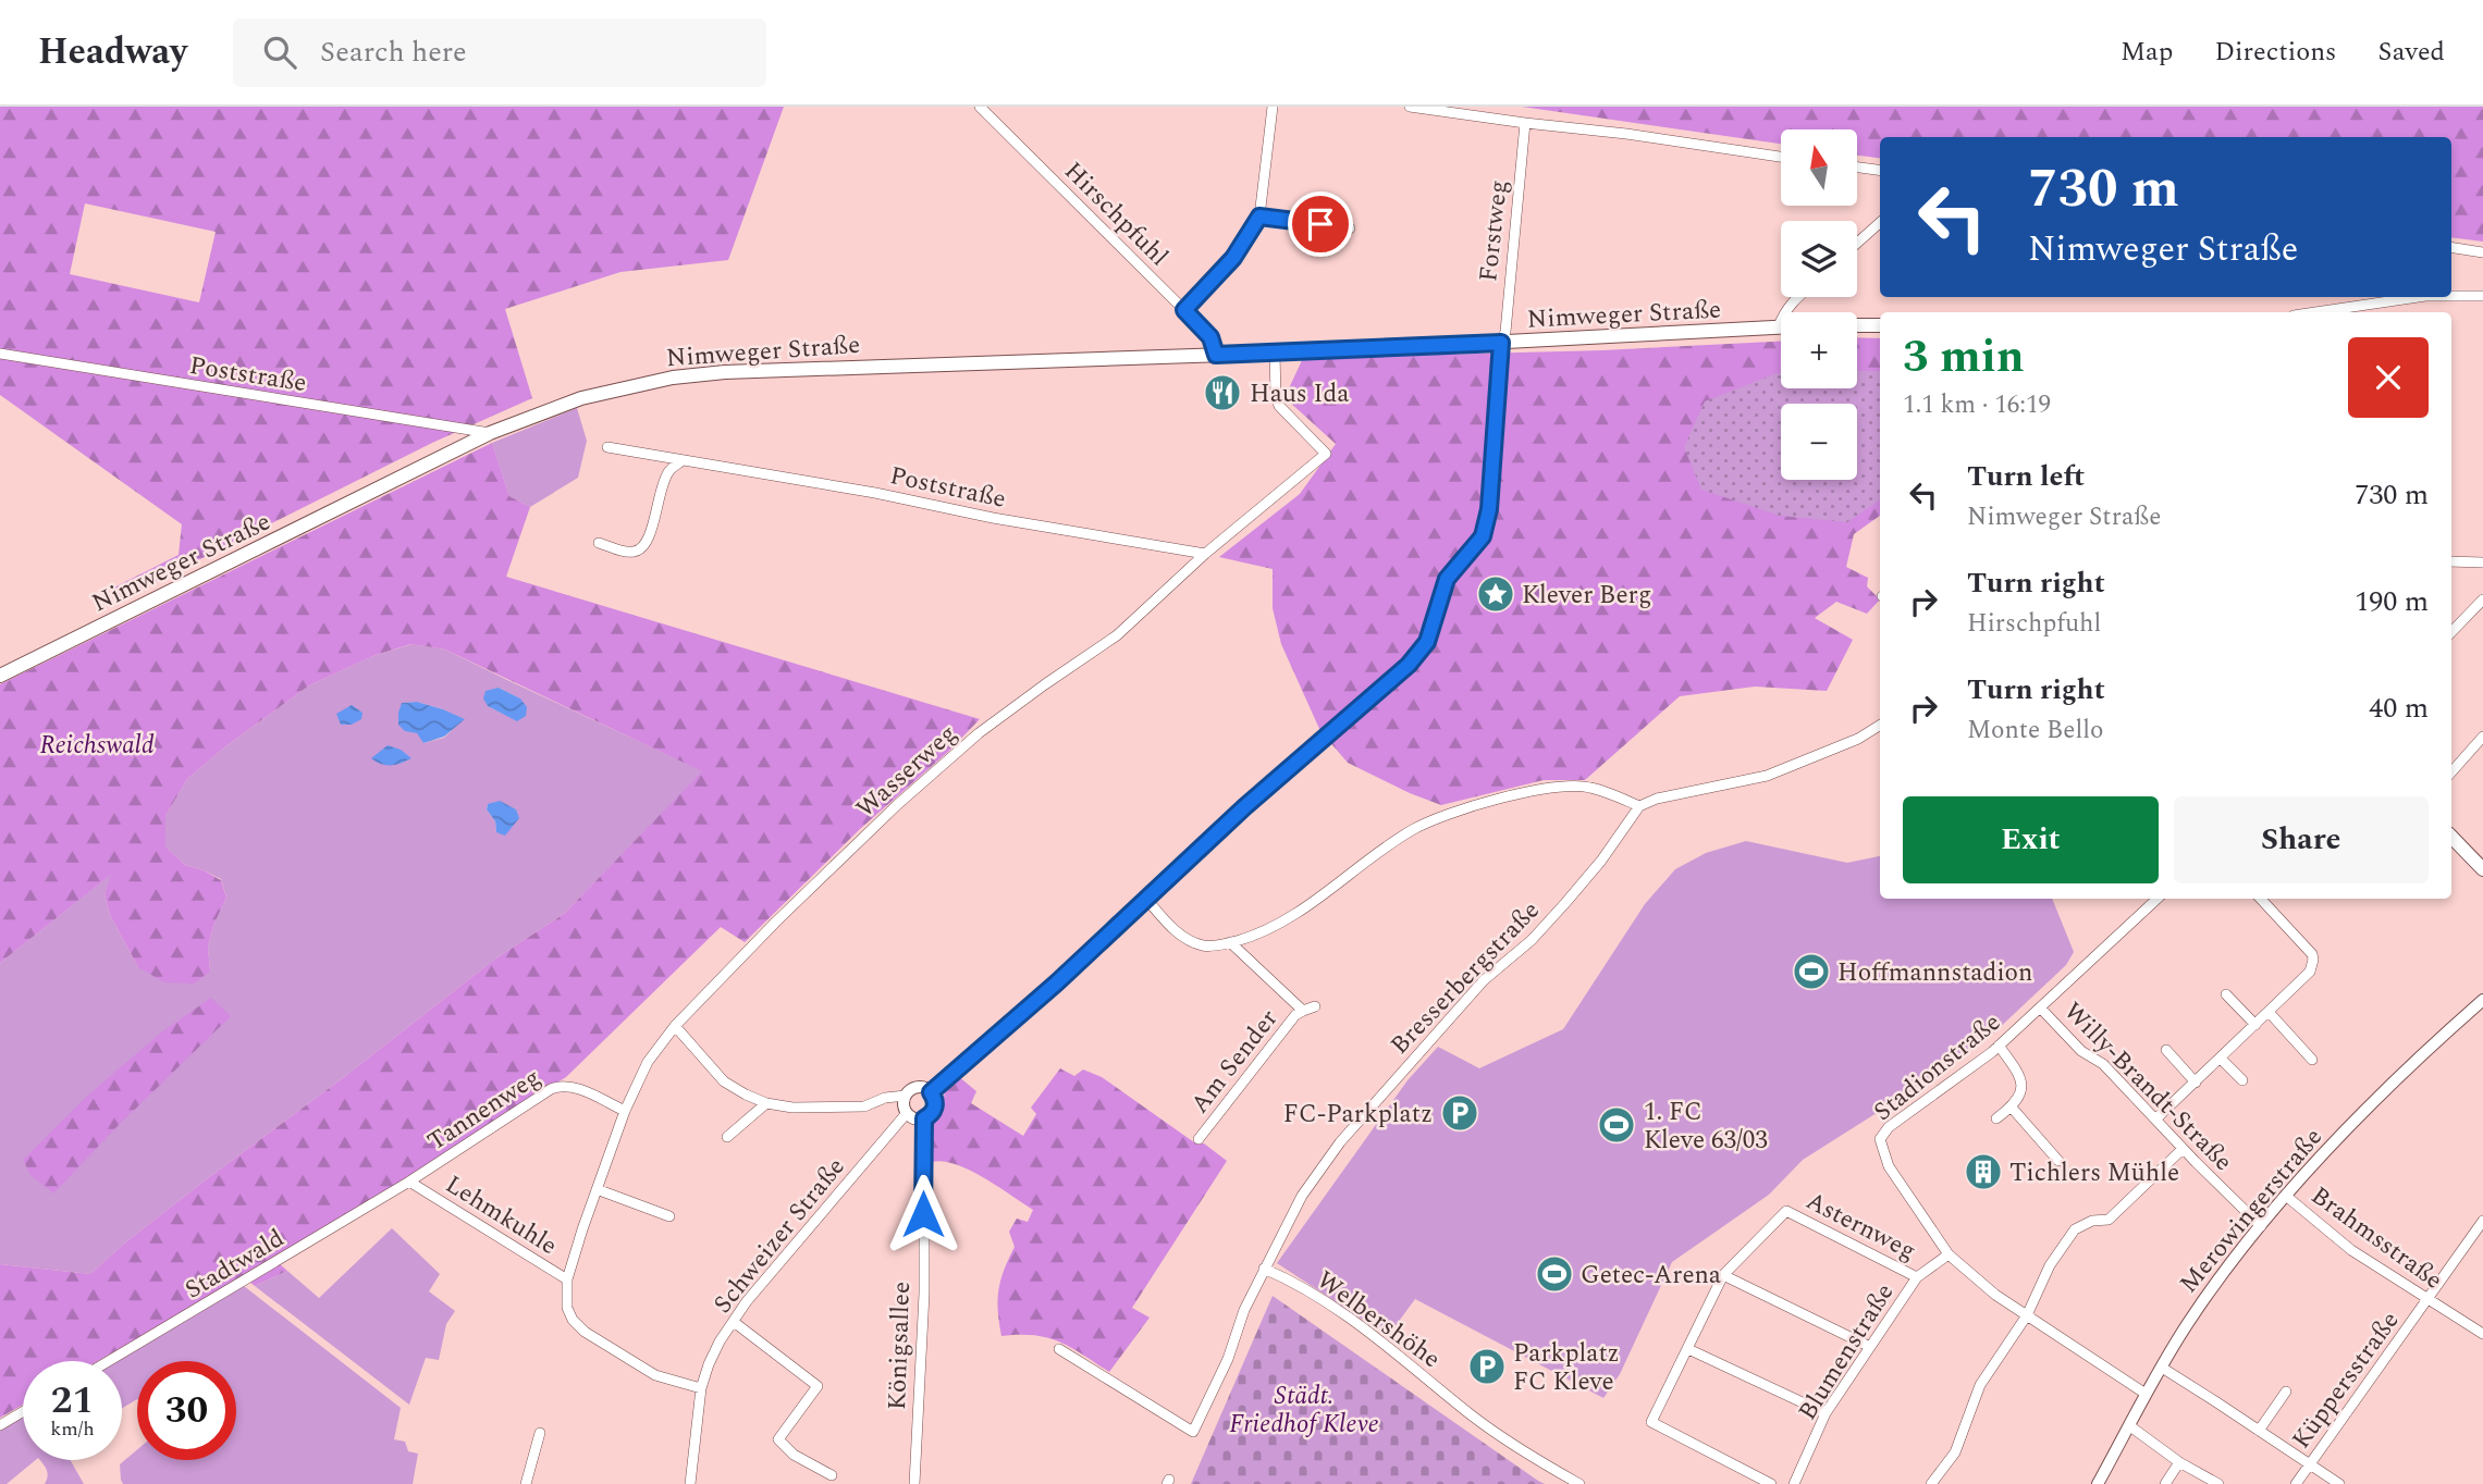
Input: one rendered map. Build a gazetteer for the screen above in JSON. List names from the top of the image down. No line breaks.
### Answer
{"streets":{"main road":["Nimweger Straße"],"street":["Hirschpfuhl","Forstweg","Poststraße","Wasserweg","Bresserbergstraße","Am Sender","Stadionstraße","Willy-Brandt-Straße","Tannenweg","Merowingerstraße","Lehmkuhle","Asternweg","Schweizer Straße","Brahmsstraße","Stadtwald","Welbershöhe","Königsallee","Blumenstraße","Küppersstraße"]},"crossings":[["Hirschpfuhl","Nimweger Straße"],["Forstweg","Nimweger Straße"],["Nimweger Straße","Poststraße"],["Nimweger Straße","Wasserweg"],["Poststraße","Wasserweg"],["Wasserweg","Tannenweg"],["Wasserweg","Lehmkuhle"],["Bresserbergstraße","Welbershöhe"],["Stadionstraße","Willy-Brandt-Straße"],["Stadionstraße","Merowingerstraße"],["Stadionstraße","Blumenstraße"],["Willy-Brandt-Straße","Merowingerstraße"],["Tannenweg","Lehmkuhle"],["Tannenweg","Stadtwald"],["Merowingerstraße","Brahmsstraße"],["Lehmkuhle","Schweizer Straße"],["Lehmkuhle","Stadtwald"],["Asternweg","Blumenstraße"],["Schweizer Straße","Königsallee"],["Brahmsstraße","Küppersstraße"]],"parks":["Reichswald","Städt. Friedhof Kleve"],"places":{"restaurant":["Haus Ida"],"place":["Klever Berg"],"sports":["Hoffmannstadion","1. FC Kleve 63/03","Getec-Arena"],"parking":["FC-Parkplatz","Parkplatz FC Kleve"],"building":["Tichlers Mühle"]},"north":"top","page":{"header":"Headway","search":"Search here","nav":["Map","Directions","Saved"],"map_buttons":["+","−"],"turn":["730 m","Nimweger Straße"],"heading":["3 min","1.1 km · 16:19"],"list":[{"name":"Turn left","note":"Nimweger Straße","value":"730 m"},{"name":"Turn right","note":"Hirschpfuhl","value":"190 m"},{"name":"Turn right","note":"Monte Bello","value":"40 m"}],"buttons":["Exit","Share"],"speed":"21 km/h","limit":"30"}}
